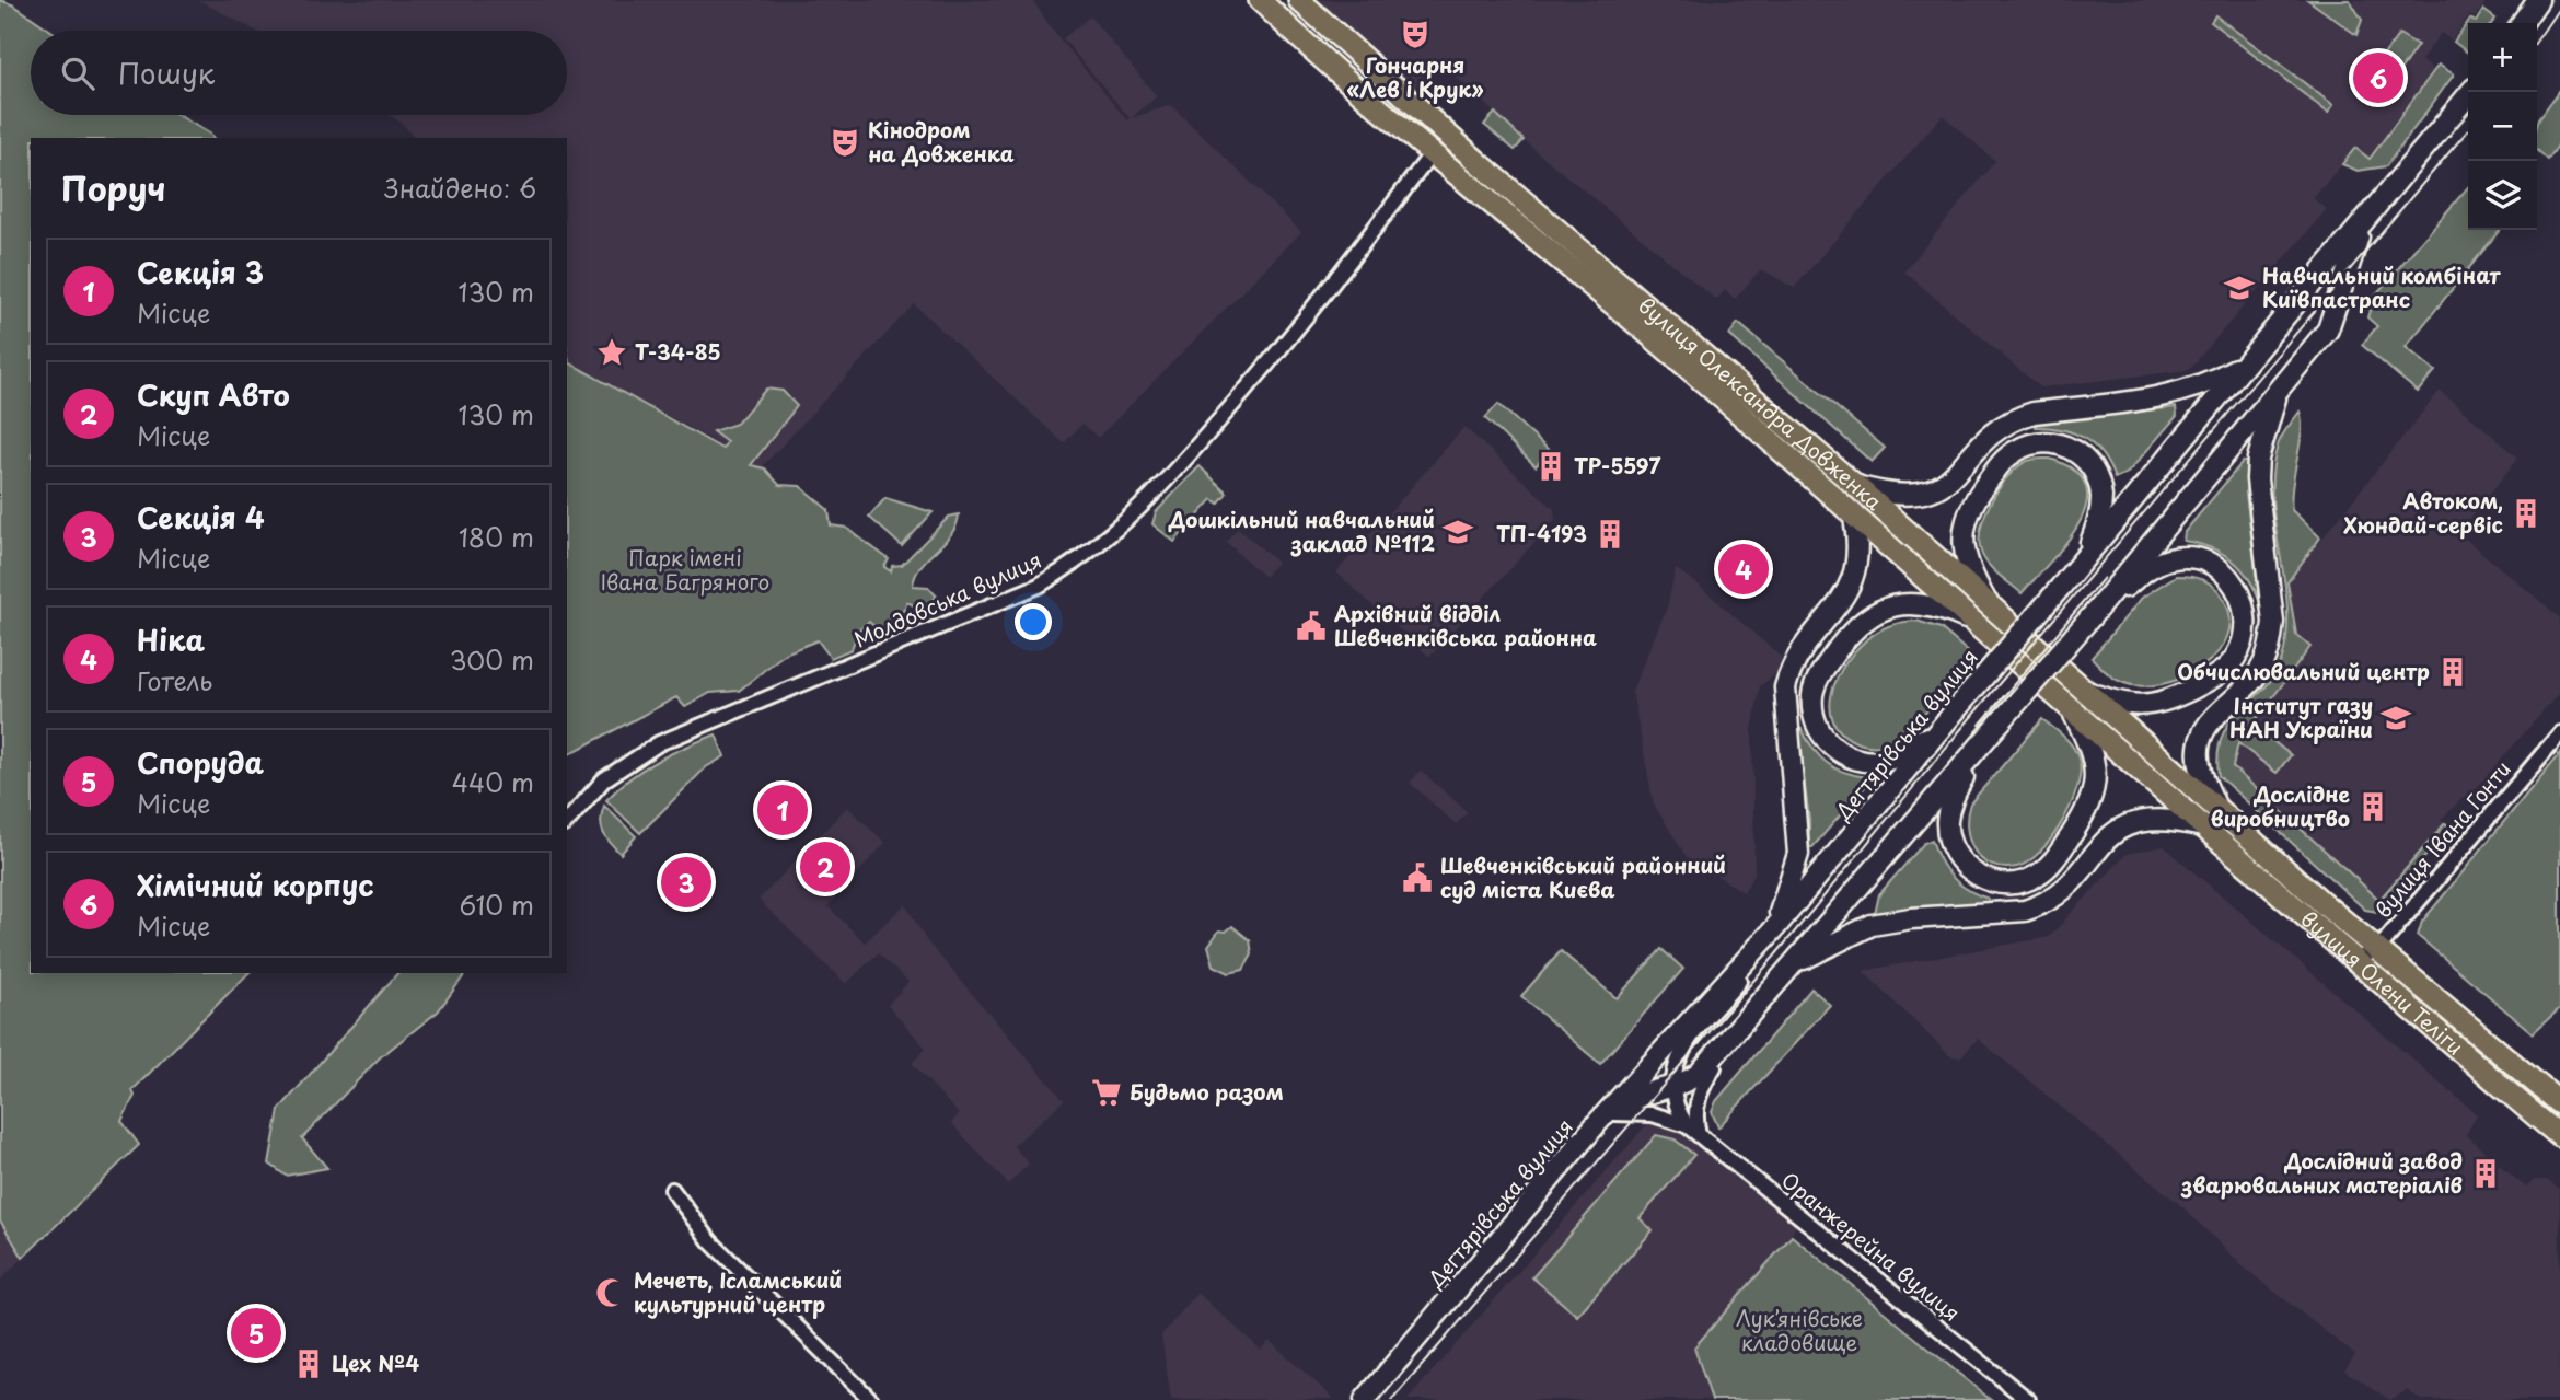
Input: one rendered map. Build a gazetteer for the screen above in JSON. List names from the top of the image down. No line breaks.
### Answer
{"streets":{"main road":["вулиця Олександра Довженка","Дегтярівська вулиця","вулиця Олени Теліги"],"street":["Молдовська вулиця","вулиця Івана Гонти","Оранжерейна вулиця"]},"crossings":[["вулиця Олександра Довженка","Молдовська вулиця"],["вулиця Олександра Довженка","Дегтярівська вулиця"],["вулиця Олександра Довженка","вулиця Олени Теліги"],["вулиця Івана Гонти","вулиця Олени Теліги"]],"parks":["Парк імені Івана Багряного","Лукʼянівське кладовище"],"places":{"theatre":["Гончарня «Лев і Крук»","Кінодром на Довженка"],"school or university":["Навчальний комбінат Київпастранс","Дошкільний навчальний заклад №112","Інститут газу НАН України"],"place":["Т-34-85"],"building":["ТР-5597","Автоком, Хюндай-сервіс","ТП-4193","Обчислювальний центр","Дослідне виробництво","Дослідний завод зварювальних матеріалів","Цех №4"],"public building":["Архівний відділ Шевченківська районна","Шевченківський районний суд міста Києва"],"supermarket":["Будьмо разом"],"mosque":["Мечеть, Ісламський культурний центр"]},"page":{"map_buttons":["+","−"],"search":"Пошук","pins":["6","4","1","2","3","5"],"heading":["Поруч","Знайдено: 6"],"list":[{"mark":"1","name":"Секція 3","note":"Місце","value":"130 m"},{"mark":"2","name":"Скуп Авто","note":"Місце","value":"130 m"},{"mark":"3","name":"Секція 4","note":"Місце","value":"180 m"},{"mark":"4","name":"Ніка","note":"Готель","value":"300 m"},{"mark":"5","name":"Споруда","note":"Місце","value":"440 m"},{"mark":"6","name":"Хімічний корпус","note":"Місце","value":"610 m"}]}}
